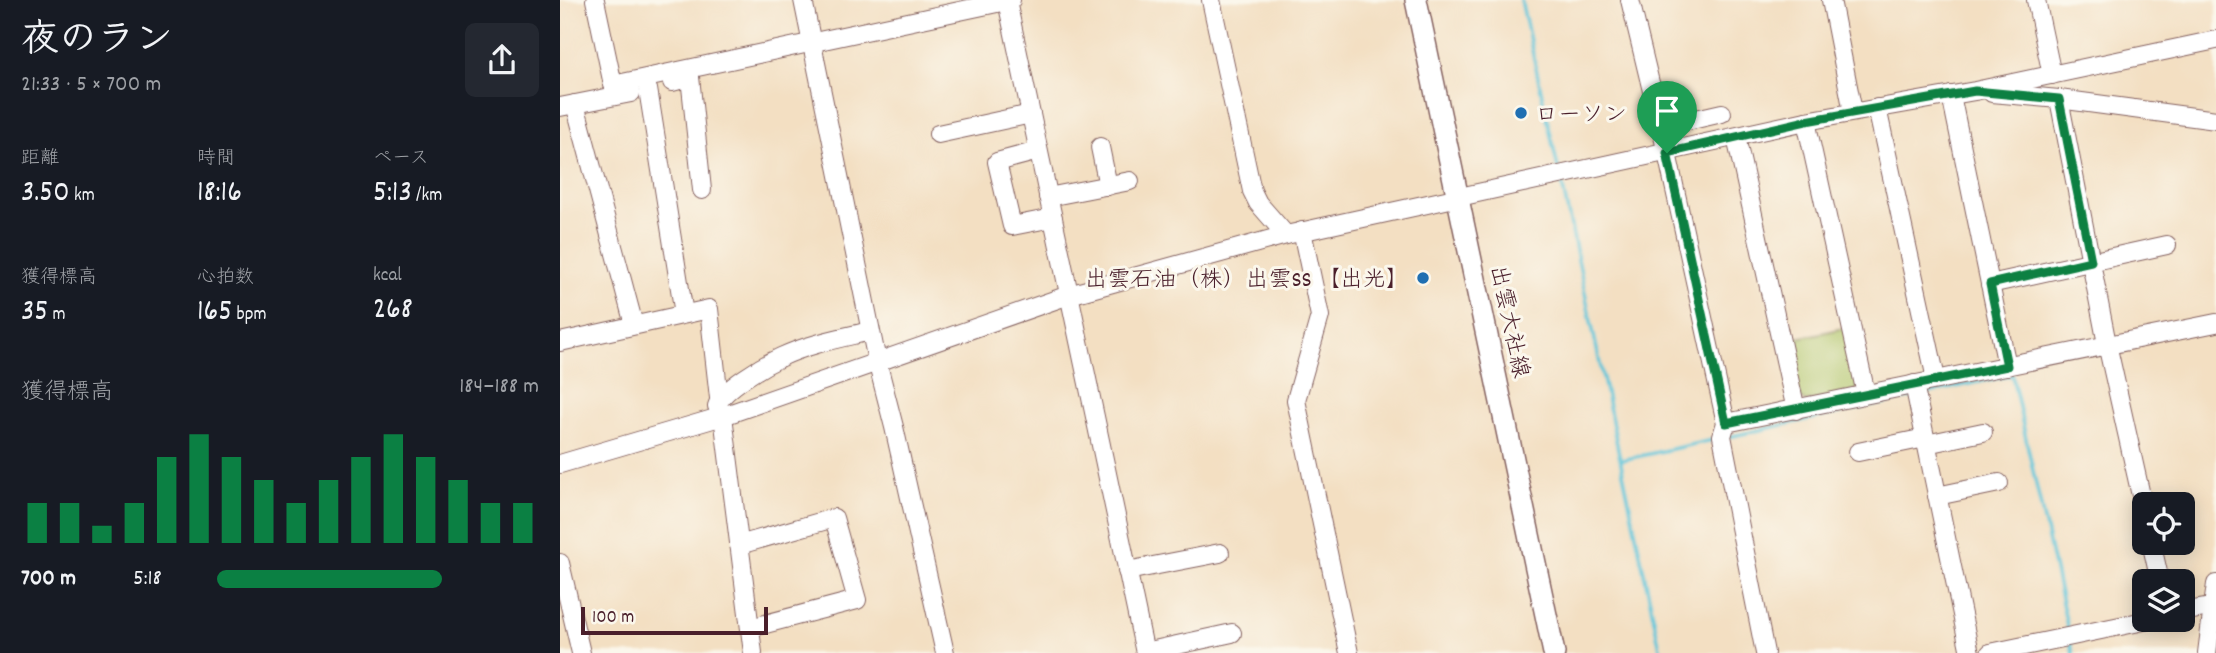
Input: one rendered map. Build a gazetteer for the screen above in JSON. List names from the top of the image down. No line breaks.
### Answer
{"streets":{"main road":["出雲大社線"]},"places":["ローソン","出雲石油（株）出雲SS 【出光】"],"scale_bar":"100 m","page":{"heading":["夜のラン","21:33 · 5 × 700 m"],"stats":[["距離","3.50 km"],["時間","18:16"],["ペース","5:13 /km"],["獲得標高","35 m"],["心拍数","165 bpm"],["kcal","268"]],"chart":["獲得標高","184–188 m"],"list":[{"name":"700 m","note":"5:18"}],"scale":"100 m"}}
